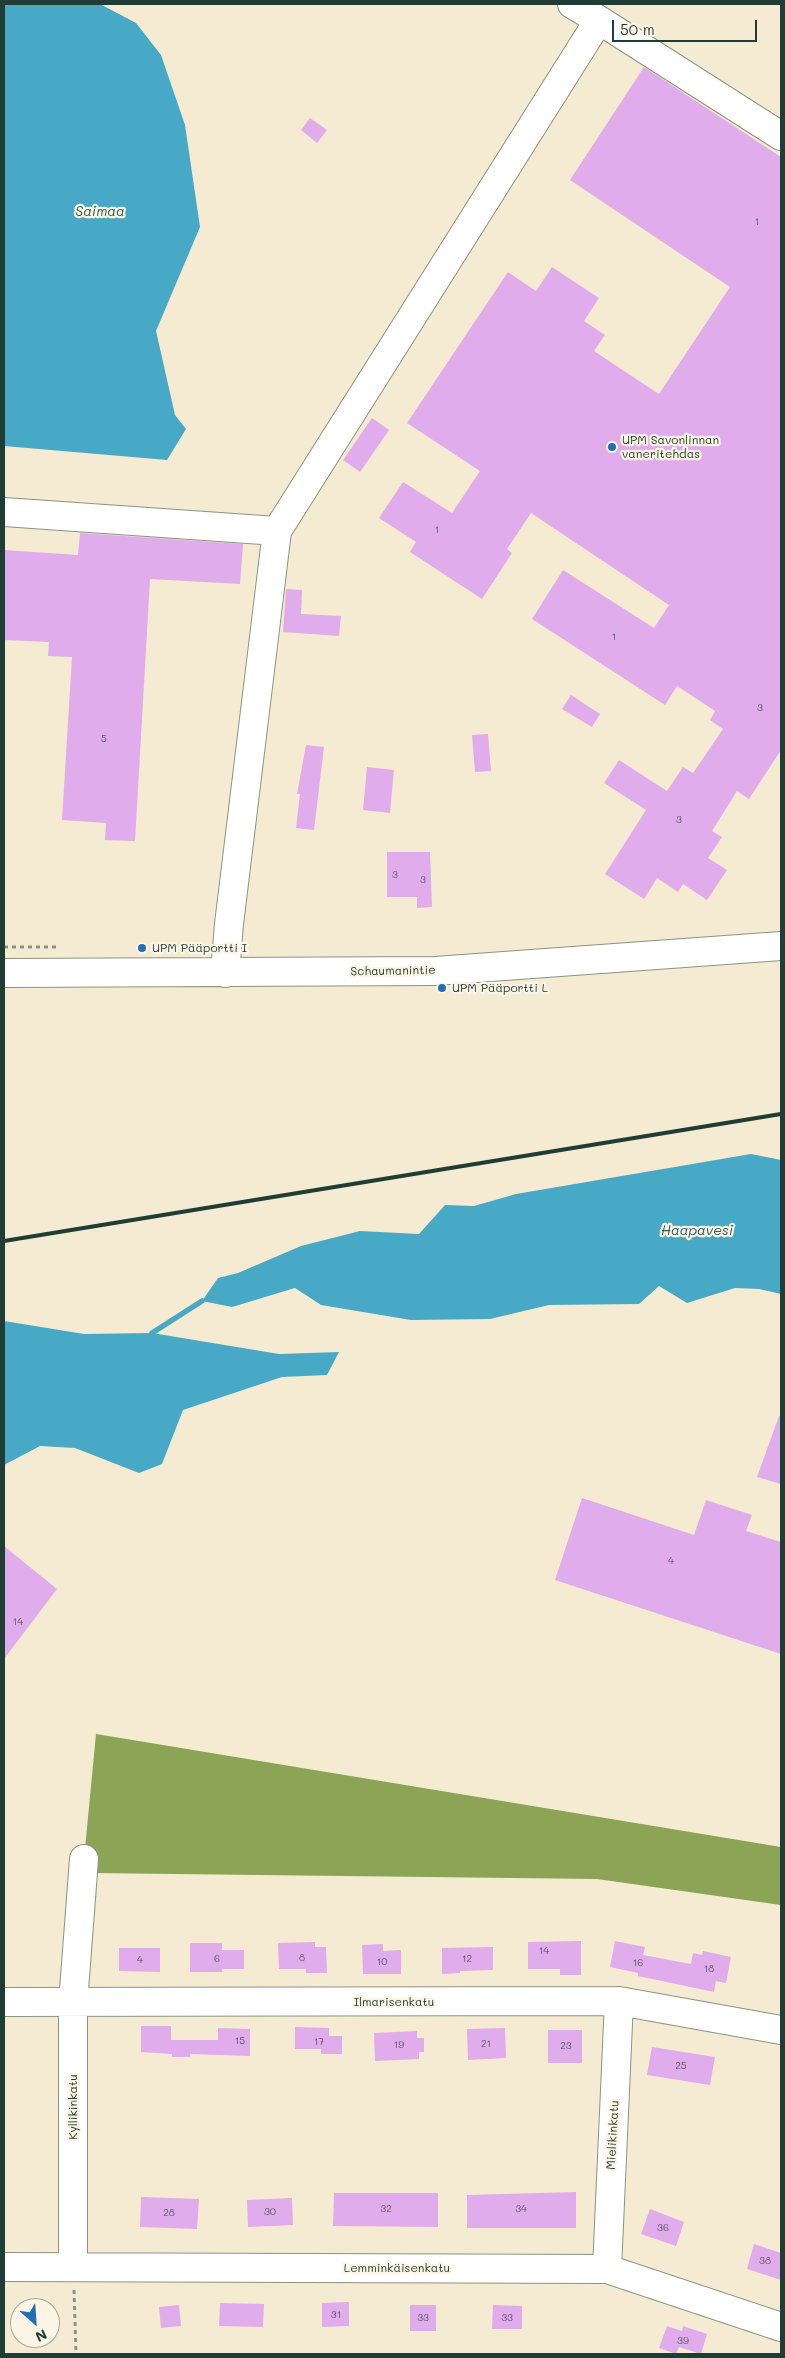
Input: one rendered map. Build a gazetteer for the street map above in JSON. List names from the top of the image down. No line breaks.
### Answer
{"streets":{"street":["Schaumanintie","Ilmarisenkatu","Kyllikinkatu","Mielikinkatu","Lemminkäisenkatu"]},"crossings":[["Ilmarisenkatu","Kyllikinkatu"],["Ilmarisenkatu","Mielikinkatu"],["Kyllikinkatu","Lemminkäisenkatu"],["Mielikinkatu","Lemminkäisenkatu"]],"water":["Saimaa","Haapavesi"],"places":["UPM Savonlinnan vaneritehdas","UPM Pääportti I","UPM Pääportti L"],"house_numbers":["1","1","1","3","5","3","3","3","4","14","14","8","6","12","4","10","16","18","15","17","21","19","23","25","32","34","30","28","36","38","31","33","33","39"],"scale_bar":"50 m","north":"bottom right"}
